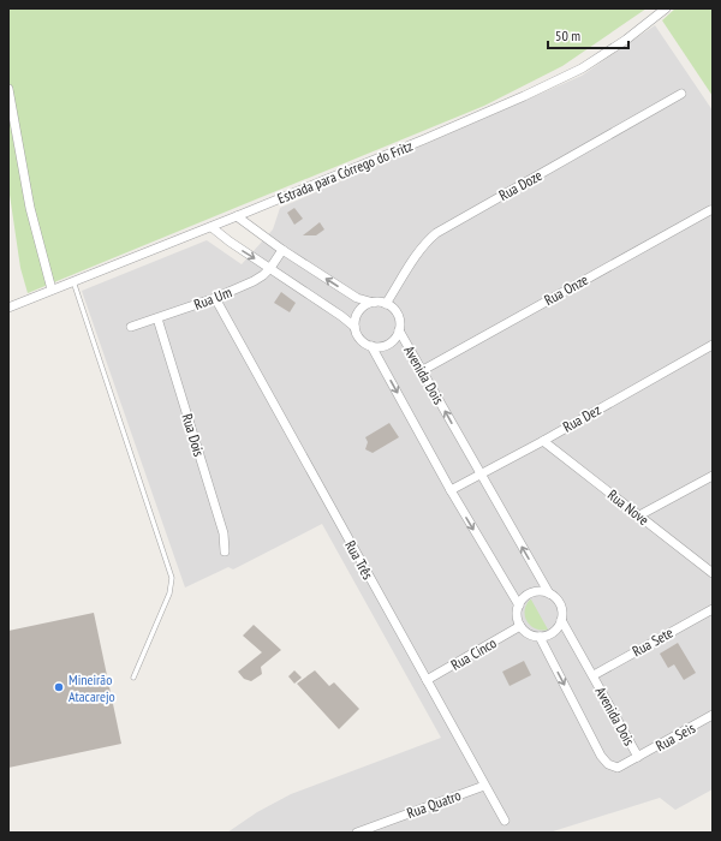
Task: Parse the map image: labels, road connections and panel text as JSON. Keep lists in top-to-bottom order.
{
  "streets": {
    "street": [
      "Estrada para Córrego do Fritz",
      "Rua Doze",
      "Rua Onze",
      "Rua Um",
      "Avenida Dois",
      "Rua Dez",
      "Rua Dois",
      "Rua Nove",
      "Rua Três",
      "Rua Sete",
      "Rua Cinco",
      "Rua Seis",
      "Rua Quatro"
    ]
  },
  "crossings": [
    ["Rua Doze", "Avenida Dois"],
    ["Rua Onze", "Avenida Dois"],
    ["Rua Um", "Rua Dois"],
    ["Rua Um", "Rua Três"],
    ["Avenida Dois", "Rua Dez"],
    ["Avenida Dois", "Rua Sete"],
    ["Avenida Dois", "Rua Cinco"],
    ["Avenida Dois", "Rua Seis"],
    ["Rua Dez", "Rua Nove"],
    ["Rua Três", "Rua Cinco"],
    ["Rua Três", "Rua Quatro"]
  ],
  "places": ["Mineirão Atacarejo"],
  "scale_bar": "50 m"
}
